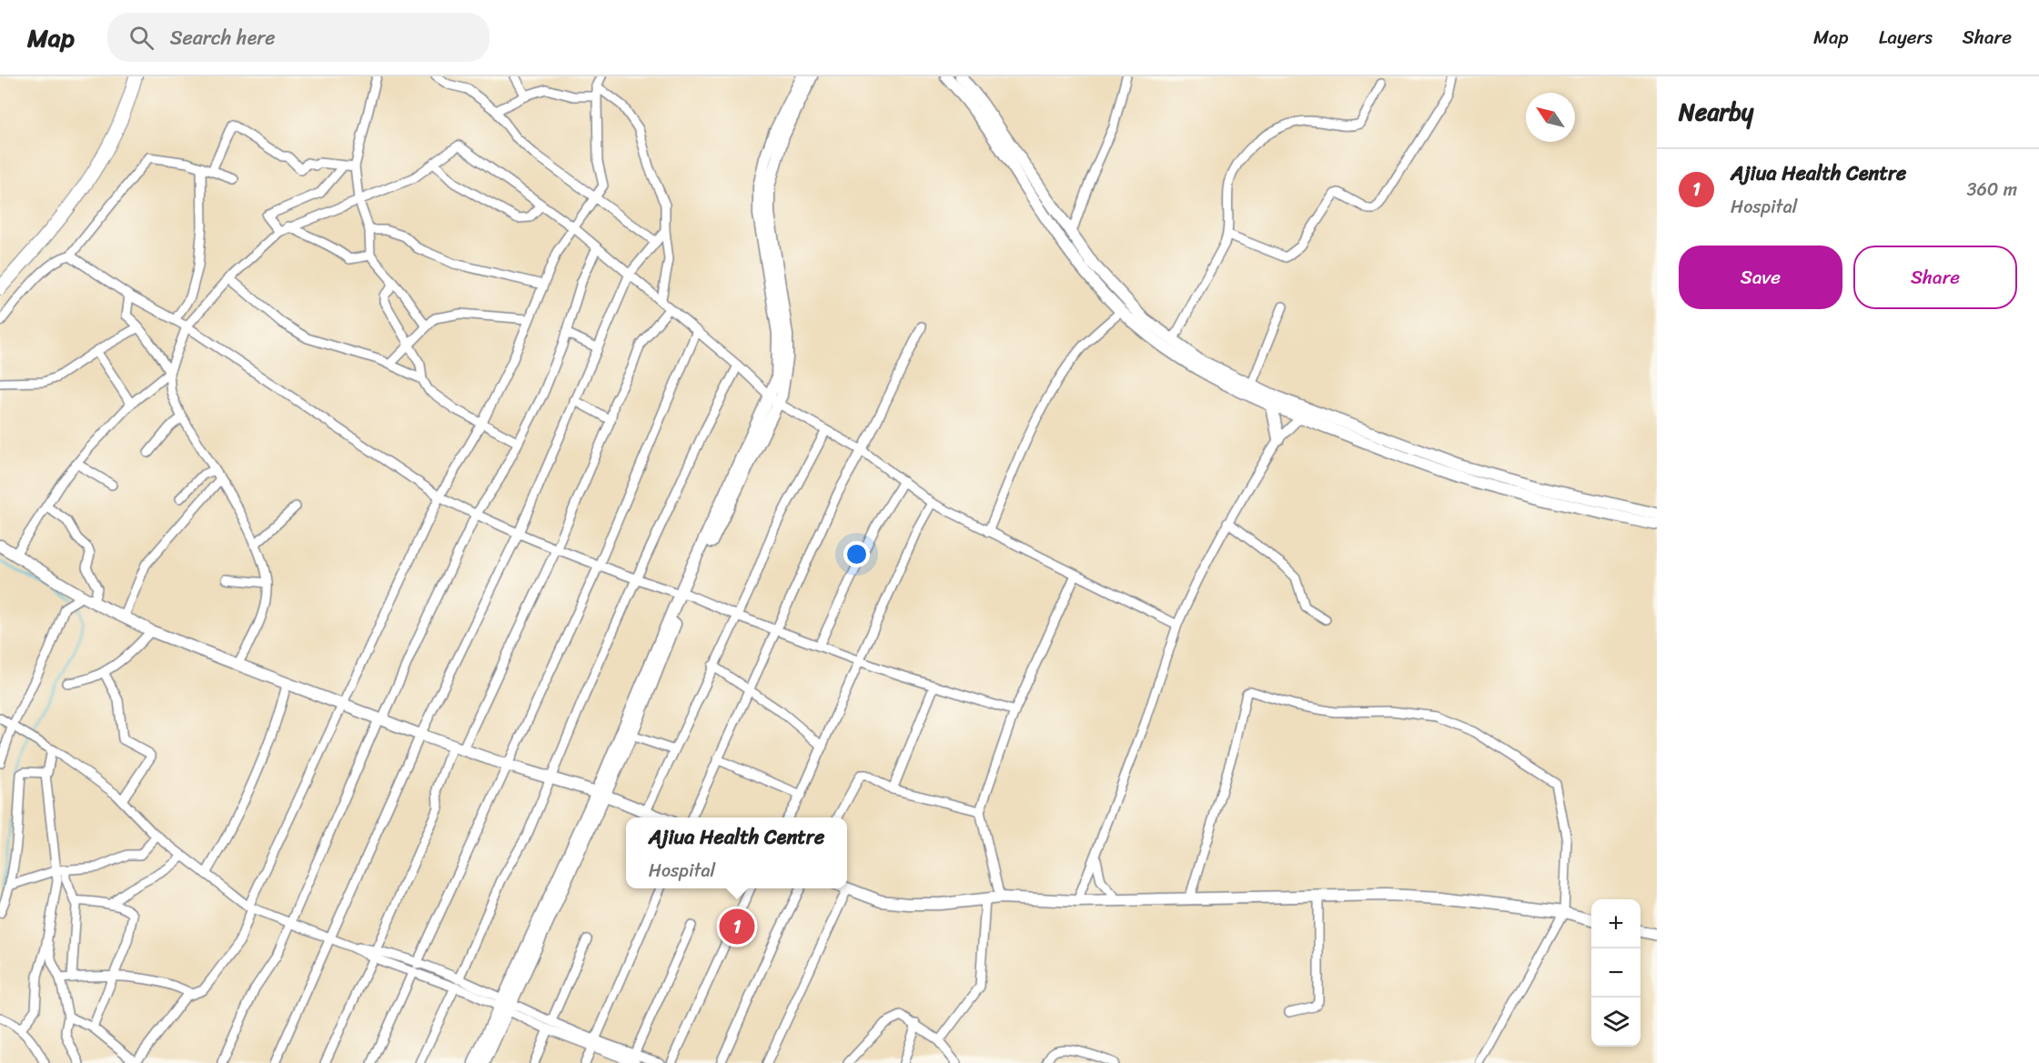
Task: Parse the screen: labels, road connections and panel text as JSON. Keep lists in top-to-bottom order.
{
  "north": "top left",
  "page": {
    "header": "Map",
    "search": "Search here",
    "nav": ["Map", "Layers", "Share"],
    "heading": "Nearby",
    "list": [
      {
        "mark": "1",
        "name": "Ajiua Health Centre",
        "note": "Hospital",
        "value": "360 m"
      }
    ],
    "buttons": ["Save", "Share"],
    "popup": ["Ajiua Health Centre", "Hospital"],
    "map_buttons": ["+", "−"],
    "pins": "1"
  }
}
